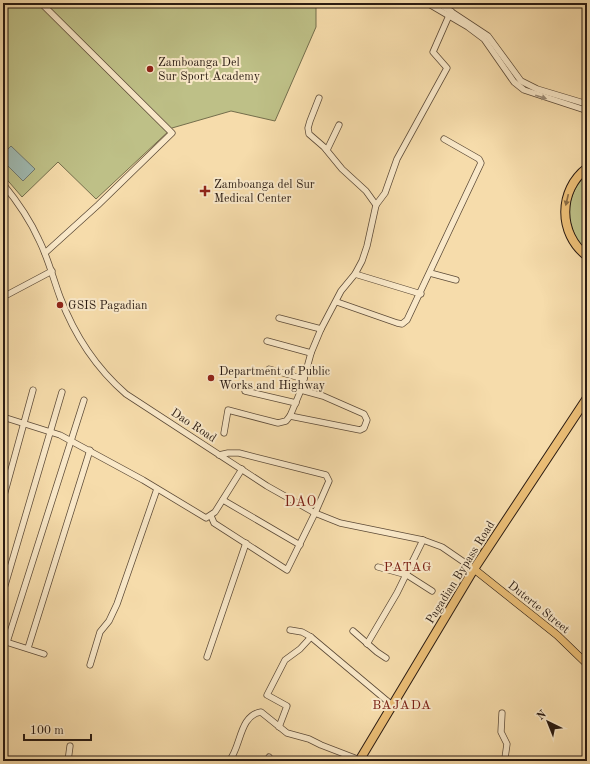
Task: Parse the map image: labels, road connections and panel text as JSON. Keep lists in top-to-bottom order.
{
  "streets": {
    "highway": ["Pagadian Bypass Road"],
    "main road": ["Duterte Street"],
    "street": ["Dao Road"]
  },
  "crossings": [
    ["Dao Road", "Pagadian Bypass Road"],
    ["Dao Road", "Duterte Street"],
    ["Pagadian Bypass Road", "Duterte Street"]
  ],
  "districts": ["DAO", "PATAG", "BAJADA"],
  "places": {
    "other": ["Zamboanga Del Sur Sport Academy", "GSIS Pagadian", "Department of Public Works and Highway"],
    "health": ["Zamboanga del Sur Medical Center"]
  },
  "scale_bar": "100 m",
  "north": "top left"
}
